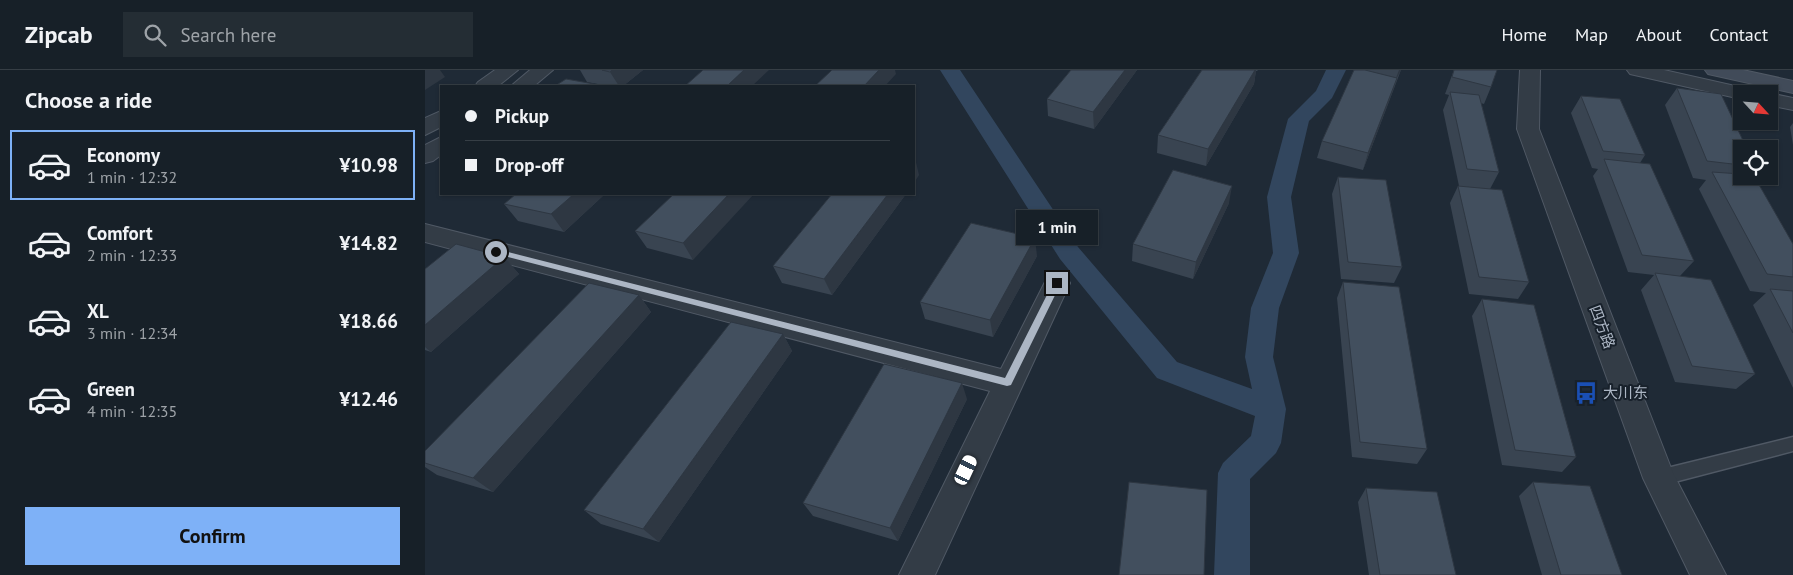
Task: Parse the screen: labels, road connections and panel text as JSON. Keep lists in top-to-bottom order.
{
  "streets": {
    "street": ["四方路"]
  },
  "places": {
    "bus stop": ["大川东"]
  },
  "north": "bottom right",
  "page": {
    "header": "Zipcab",
    "search": "Search here",
    "nav": [
      "Home",
      "Map",
      "About",
      "Contact"
    ],
    "heading": "Choose a ride",
    "banner": ["Pickup", "Drop-off"],
    "list": [
      {
        "name": "Economy",
        "note": "1 min · 12:32",
        "value": "¥10.98"
      },
      {
        "name": "Comfort",
        "note": "2 min · 12:33",
        "value": "¥14.82"
      },
      {
        "name": "XL",
        "note": "3 min · 12:34",
        "value": "¥18.66"
      },
      {
        "name": "Green",
        "note": "4 min · 12:35",
        "value": "¥12.46"
      }
    ],
    "bubble": "1 min",
    "buttons": "Confirm"
  }
}
